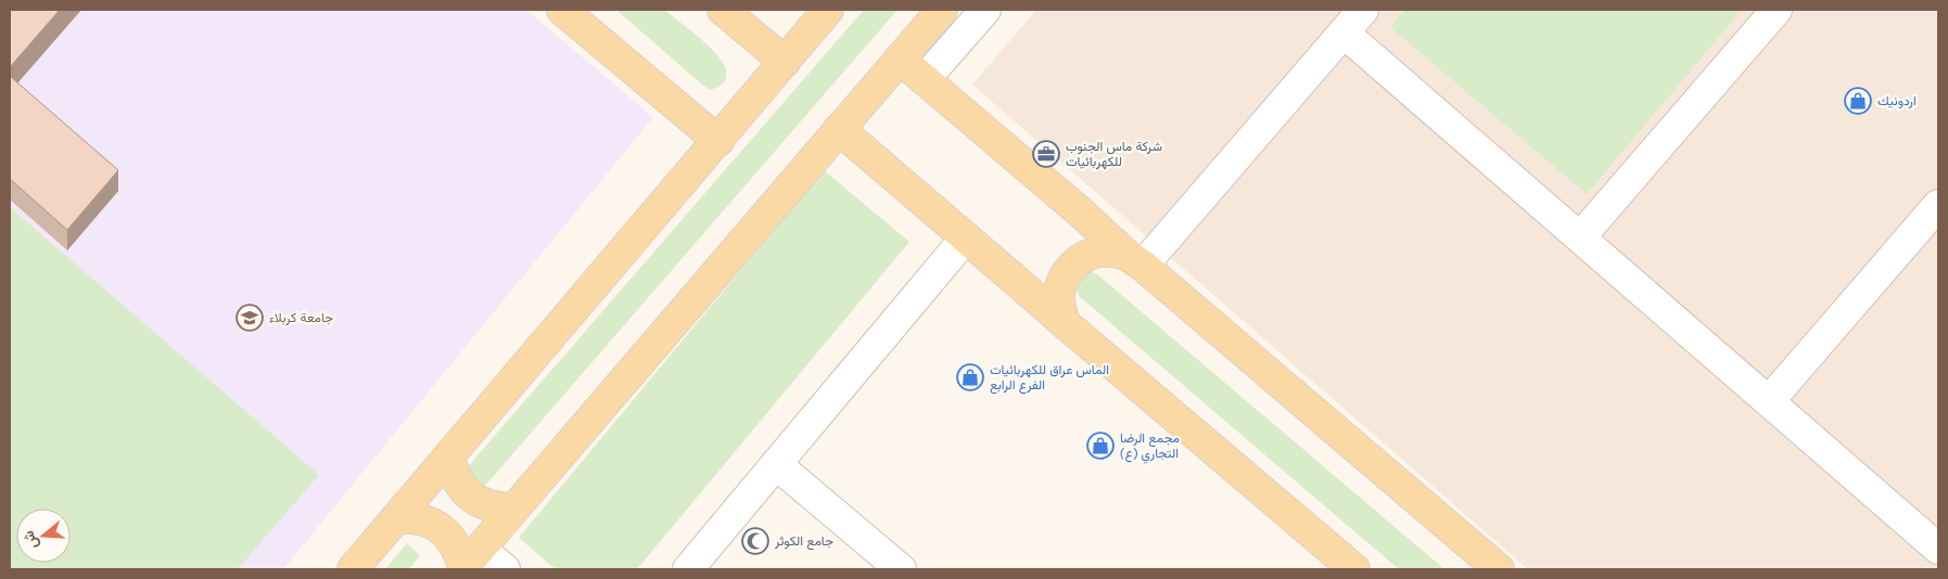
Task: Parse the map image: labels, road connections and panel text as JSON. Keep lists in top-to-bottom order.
{
  "places": {
    "shop": ["اردونيك", "الماس عراق للكهربائيات الفرع الرابع", "مجمع الرضا (ع) التجاري"],
    "office": ["شركة ماس الجنوب للكهربائيات"],
    "school or university": ["جامعة كربلاء"],
    "mosque": ["جامع الكوثر"]
  },
  "north": "left"
}
